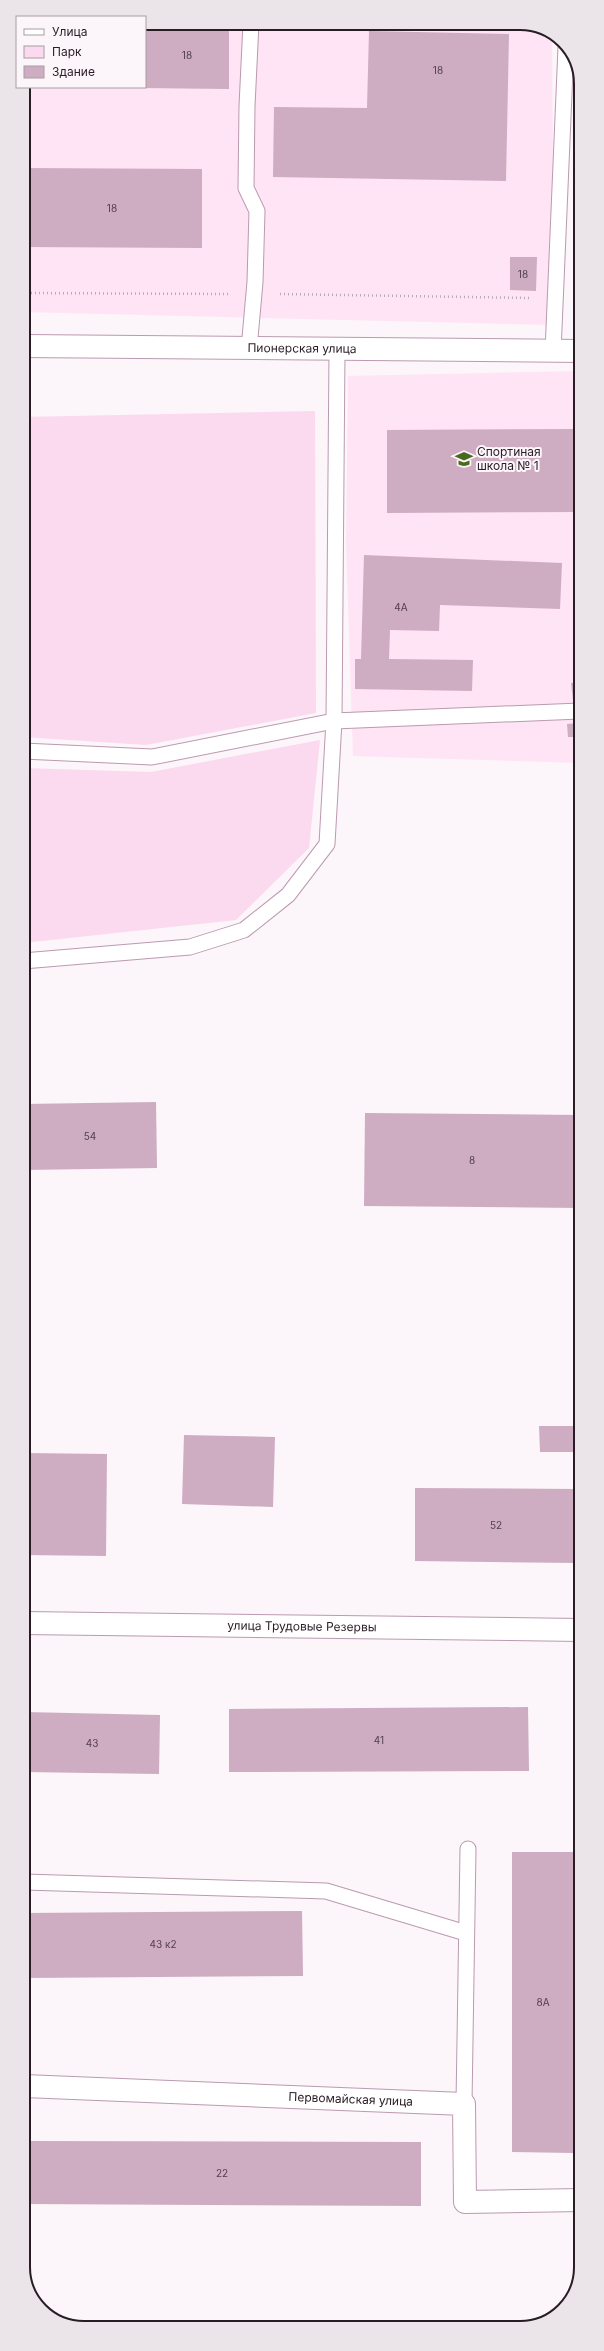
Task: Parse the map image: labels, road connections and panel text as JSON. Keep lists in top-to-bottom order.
{
  "streets": {
    "street": ["Пионерская улица", "улица Трудовые Резервы", "Первомайская улица"]
  },
  "places": {
    "school or university": ["Спортиная школа № 1"]
  },
  "house_numbers": [
    "18",
    "18",
    "18",
    "18",
    "4А",
    "54",
    "8",
    "52",
    "41",
    "43",
    "43 к2",
    "8А",
    "22"
  ],
  "legend": ["Улица", "Парк", "Здание"]
}
